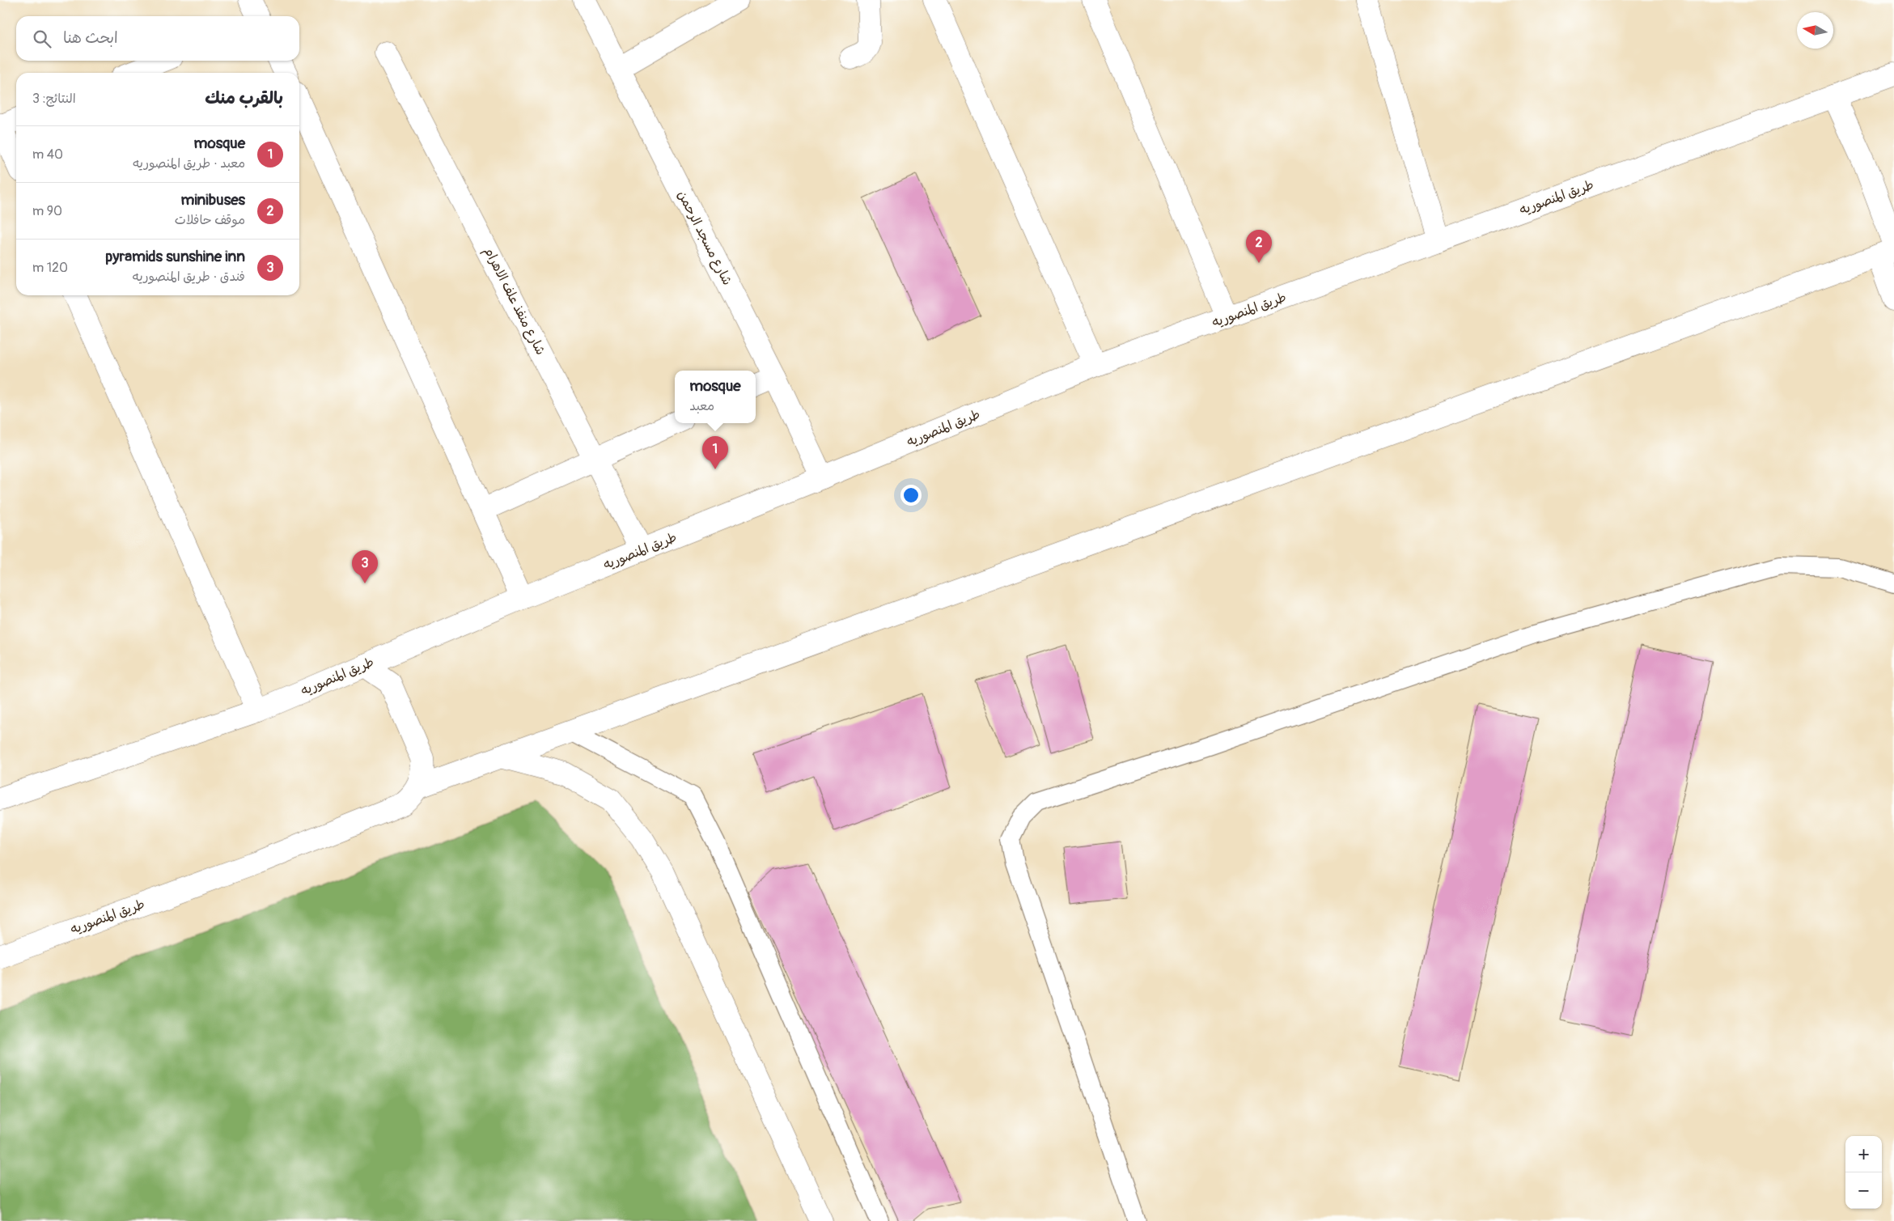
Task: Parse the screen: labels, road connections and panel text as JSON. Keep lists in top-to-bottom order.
{
  "streets": {
    "street": ["طريق المنصوريه", "شارع مسجد الرحمن", "شارع منفذ علف الاهرام"]
  },
  "crossings": [
    ["طريق المنصوريه", "شارع مسجد الرحمن"],
    ["طريق المنصوريه", "شارع منفذ علف الاهرام"]
  ],
  "north": "left",
  "page": {
    "search": "ابحث هنا",
    "heading": ["بالقرب منك", "النتائج: 3"],
    "list": [
      {
        "mark": "1",
        "name": "mosque",
        "note": "معبد · طريق المنصوريه",
        "value": "40 m"
      },
      {
        "mark": "2",
        "name": "minibuses",
        "note": "موقف حافلات",
        "value": "90 m"
      },
      {
        "mark": "3",
        "name": "pyramids sunshine inn",
        "note": "فندق · طريق المنصوريه",
        "value": "120 m"
      }
    ],
    "pins": ["2", "1", "3"],
    "popup": ["mosque", "معبد"],
    "map_buttons": ["+", "−"]
  }
}
